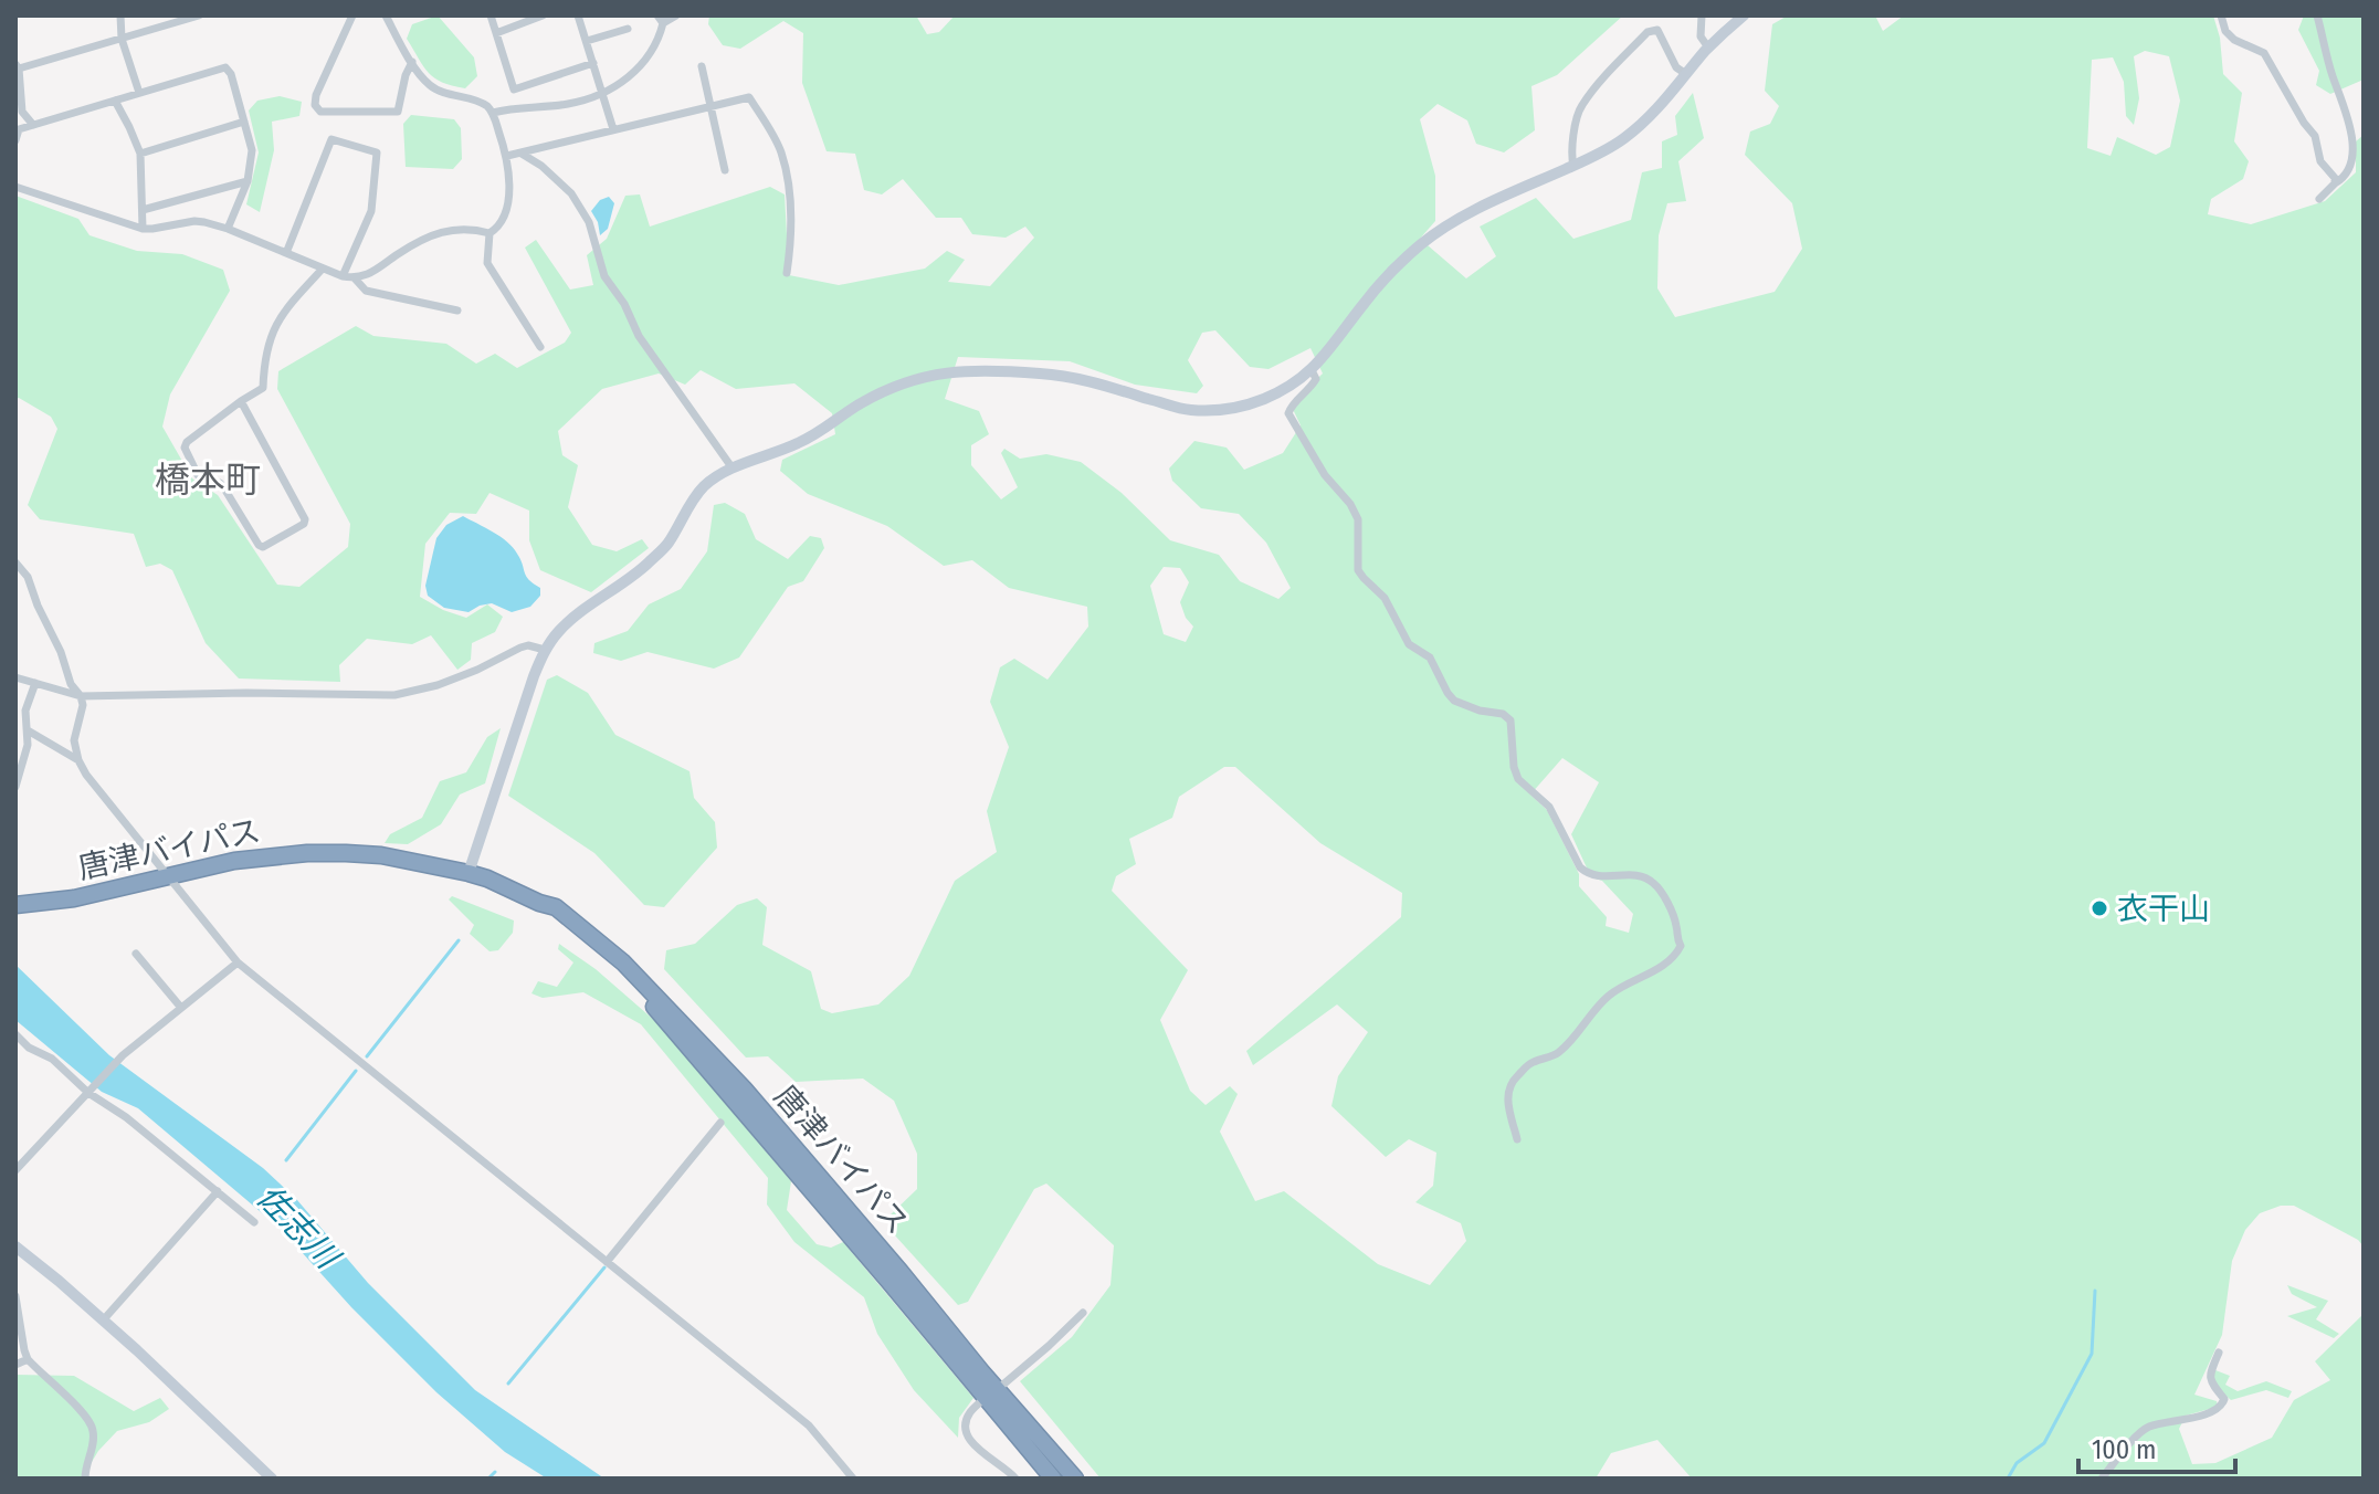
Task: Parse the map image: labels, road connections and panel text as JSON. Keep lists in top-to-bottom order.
{
  "streets": {
    "highway": ["唐津バイパス"]
  },
  "districts": ["橋本町"],
  "water": ["佐志川"],
  "places": ["衣干山"],
  "scale_bar": "100 m"
}
